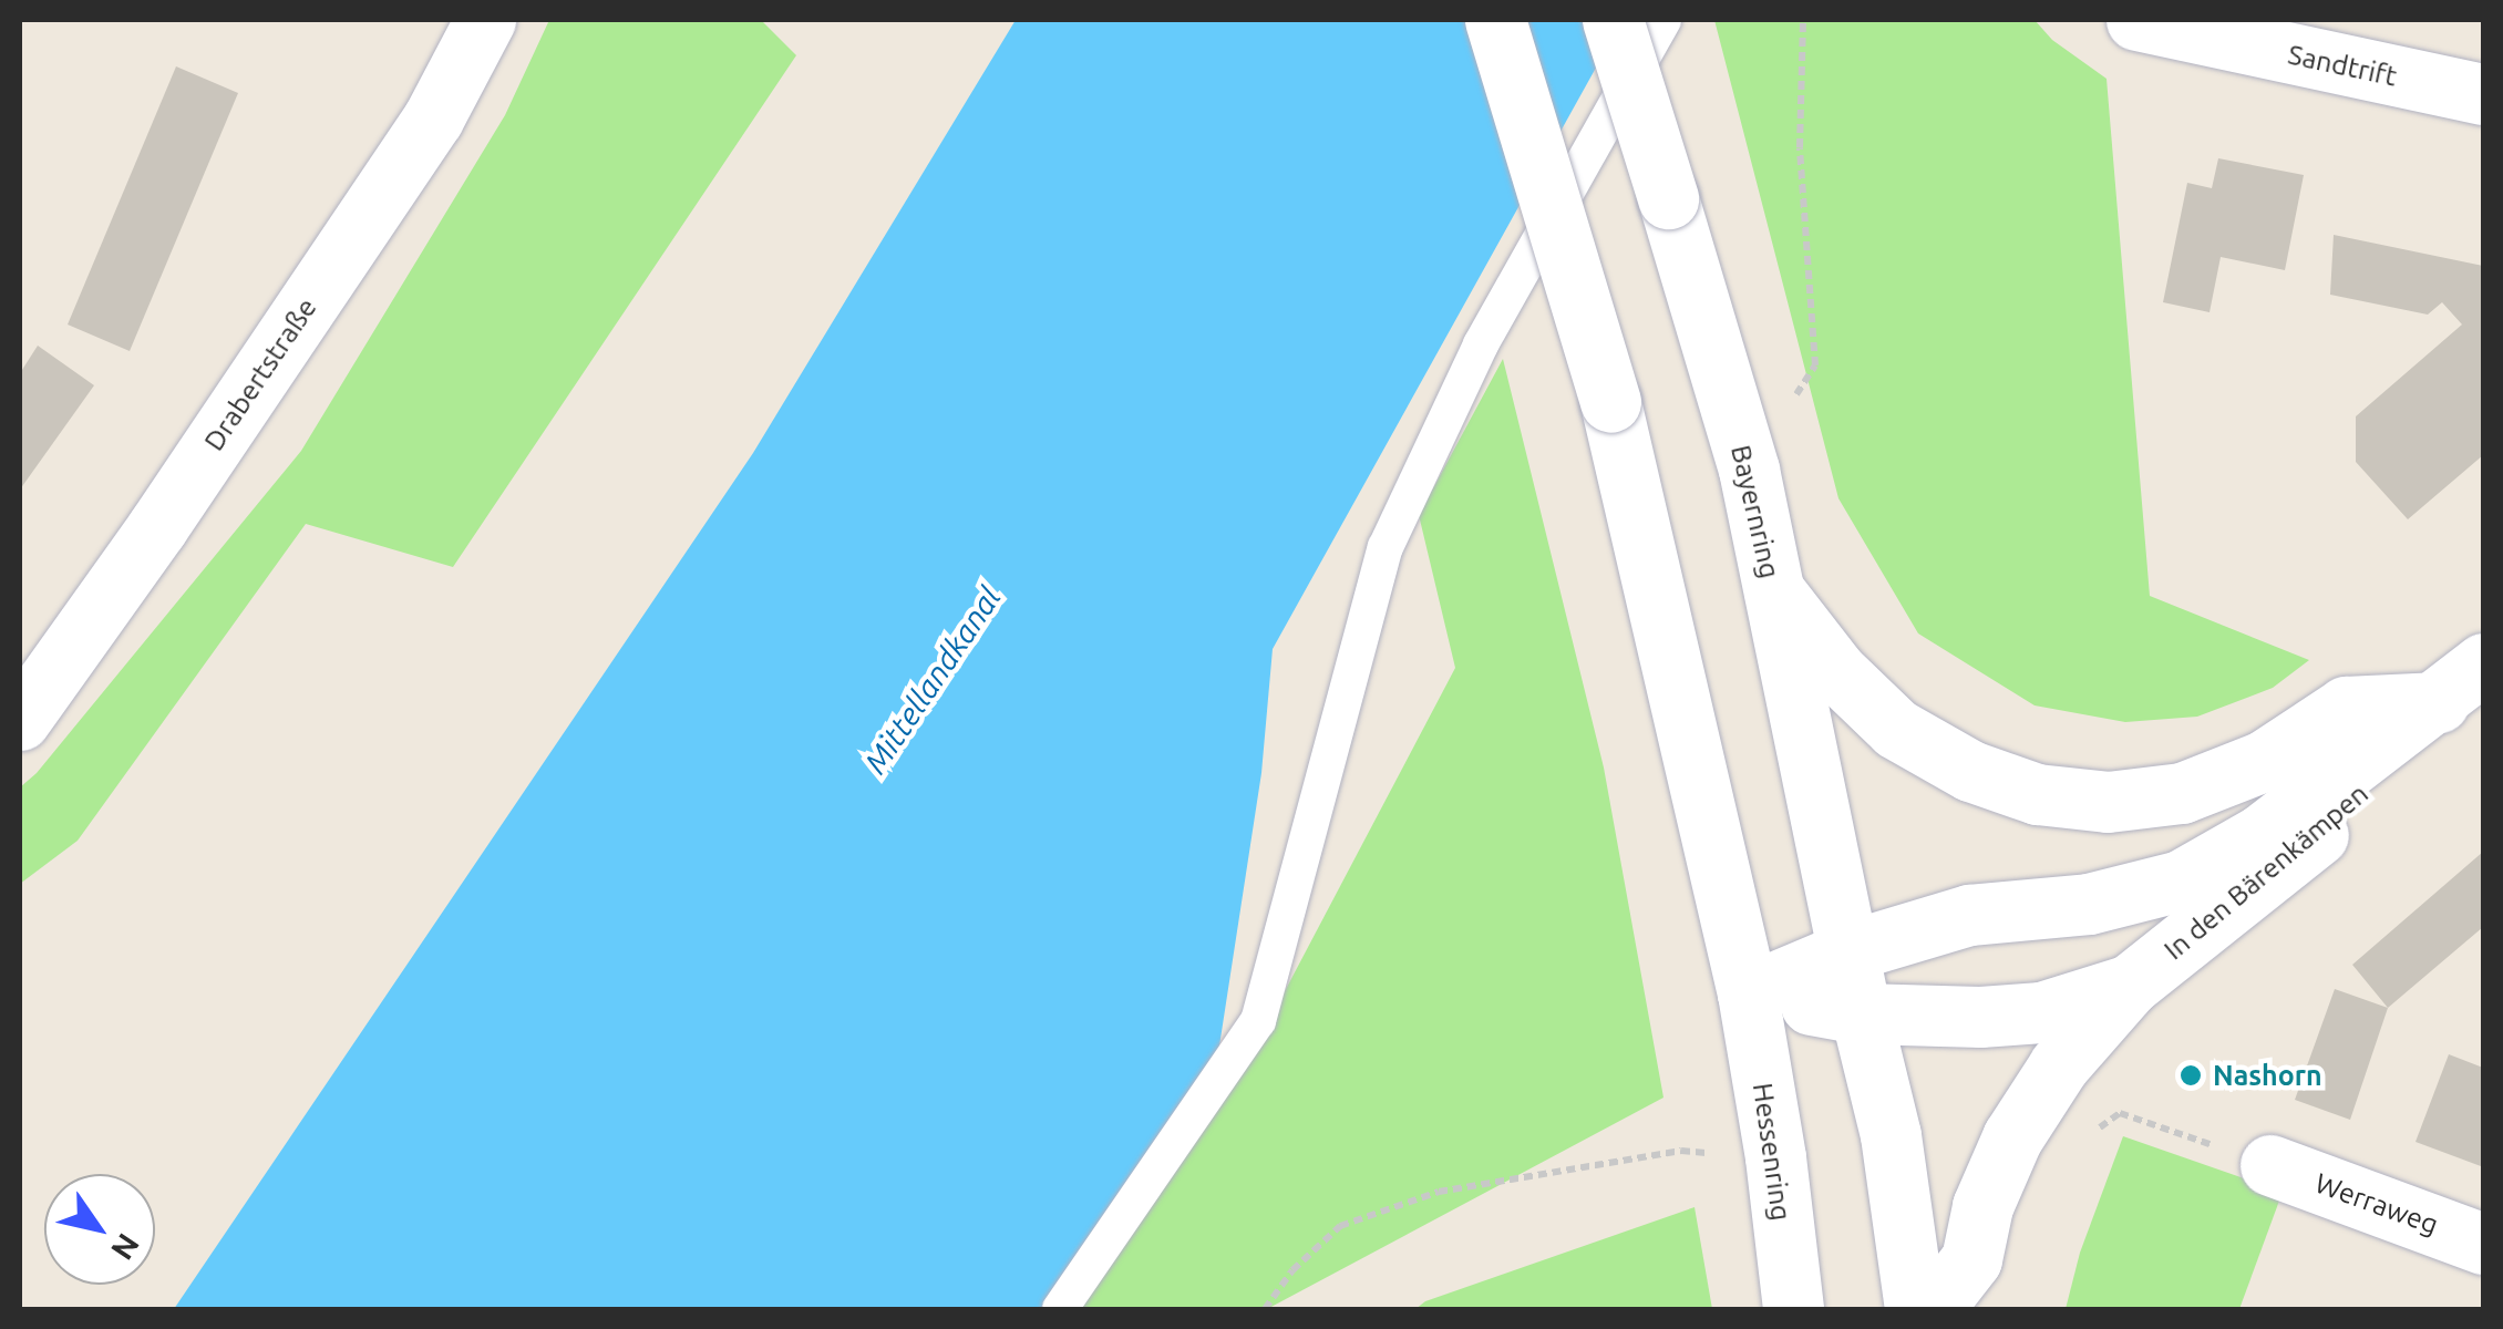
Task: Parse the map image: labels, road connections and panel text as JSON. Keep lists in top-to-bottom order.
{
  "streets": {
    "street": [
      "Sandtrift",
      "Drabertstraße",
      "Bayernring",
      "In den Bärenkämpen",
      "Hessenring",
      "Werraweg"
    ]
  },
  "crossings": [
    ["Bayernring", "In den Bärenkämpen"],
    ["In den Bärenkämpen", "Hessenring"]
  ],
  "water": ["Mittellandkanal"],
  "places": ["Nashorn"],
  "north": "bottom right"
}
